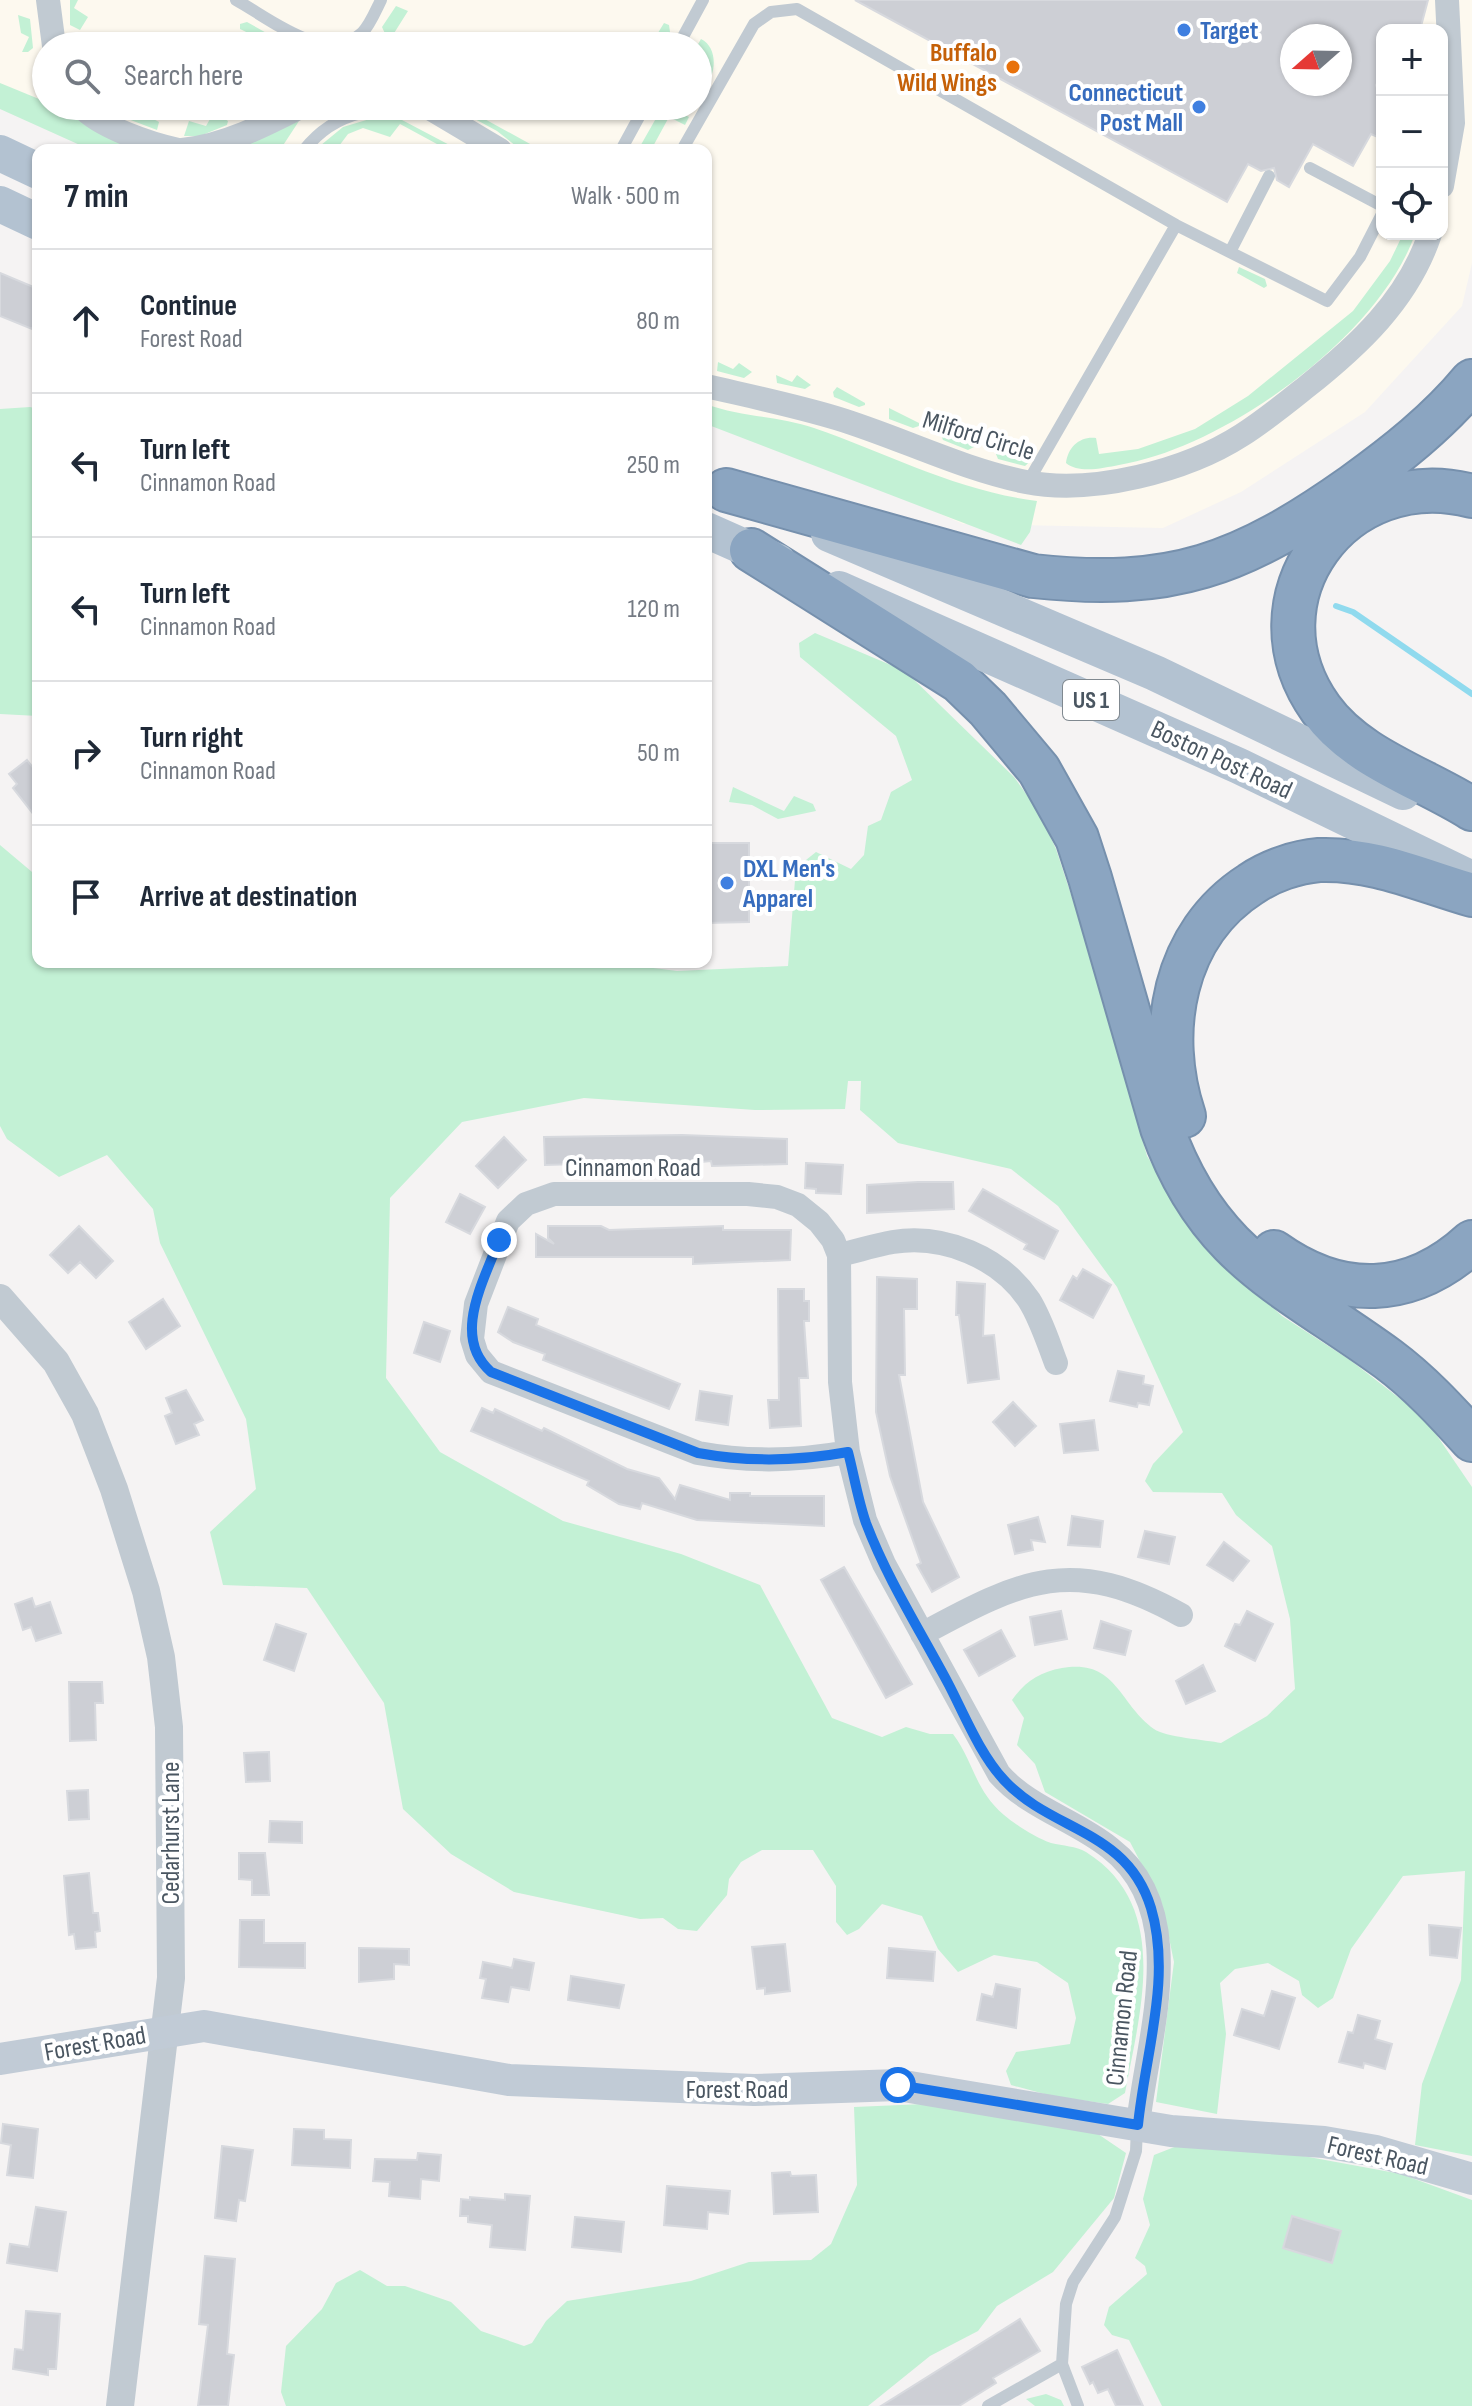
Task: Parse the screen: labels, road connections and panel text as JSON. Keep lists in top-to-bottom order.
{
  "streets": {
    "main road": ["US 1", "Boston Post Road", "Forest Road"],
    "street": ["Milford Circle", "Cinnamon Road", "Cedarhurst Lane"]
  },
  "crossings": [
    ["Cinnamon Road", "Forest Road"],
    ["Cedarhurst Lane", "Forest Road"]
  ],
  "places": [
    "Target",
    "Buffalo Wild Wings",
    "Connecticut Post Mall",
    "DXL Men's Apparel"
  ],
  "north": "left",
  "page": {
    "map_buttons": ["+", "−"],
    "search": "Search here",
    "heading": ["7 min", "Walk · 500 m"],
    "list": [
      ["Continue", "Forest Road", "80 m"],
      ["Turn left", "Cinnamon Road", "250 m"],
      ["Turn left", "Cinnamon Road", "120 m"],
      ["Turn right", "Cinnamon Road", "50 m"],
      "Arrive at destination"
    ]
  }
}
